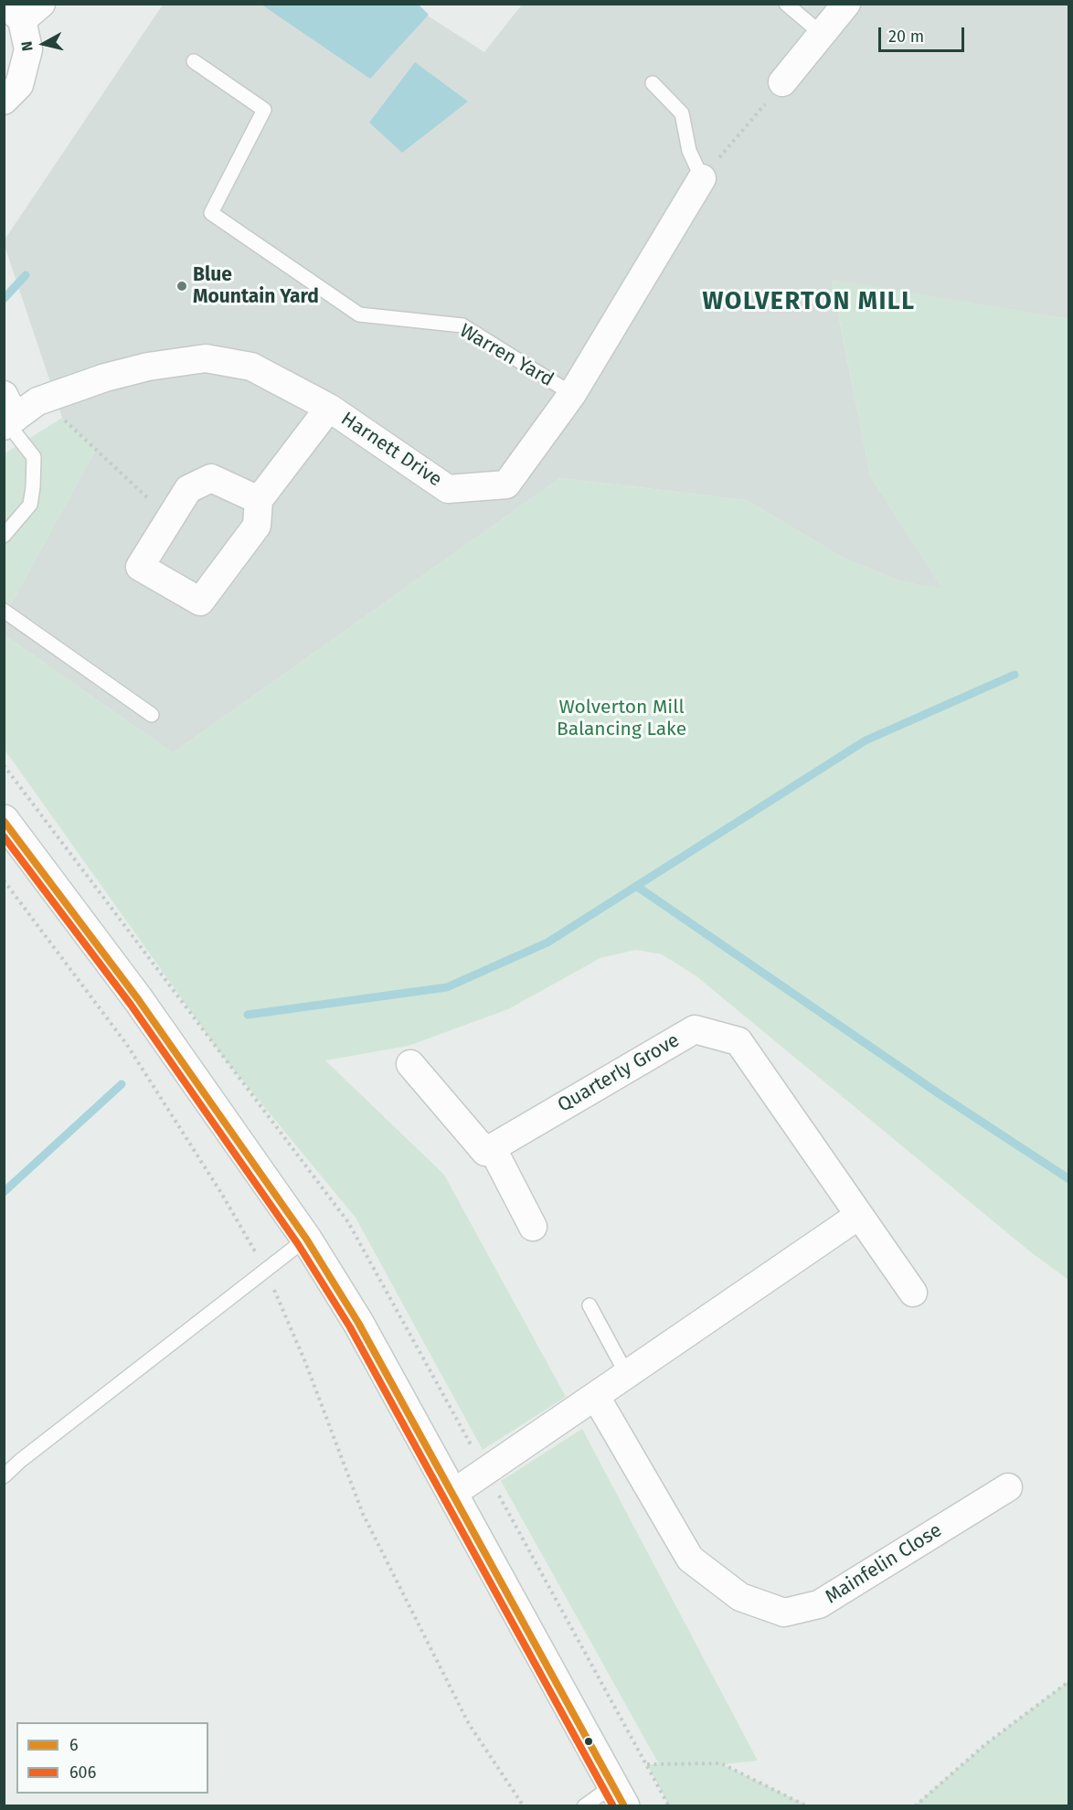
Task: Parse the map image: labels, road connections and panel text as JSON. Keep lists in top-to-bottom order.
{
  "streets": {
    "street": ["Harnett Drive", "Quarterly Grove", "Mainfelin Close"],
    "lane": ["Warren Yard"]
  },
  "crossings": [
    ["Warren Yard", "Harnett Drive"]
  ],
  "districts": ["WOLVERTON MILL"],
  "parks": ["Wolverton Mill Balancing Lake"],
  "places": ["Blue Mountain Yard"],
  "lines": ["transit line 6", "transit line 606"],
  "legend": ["6", "606"],
  "scale_bar": "20 m",
  "north": "left"
}
